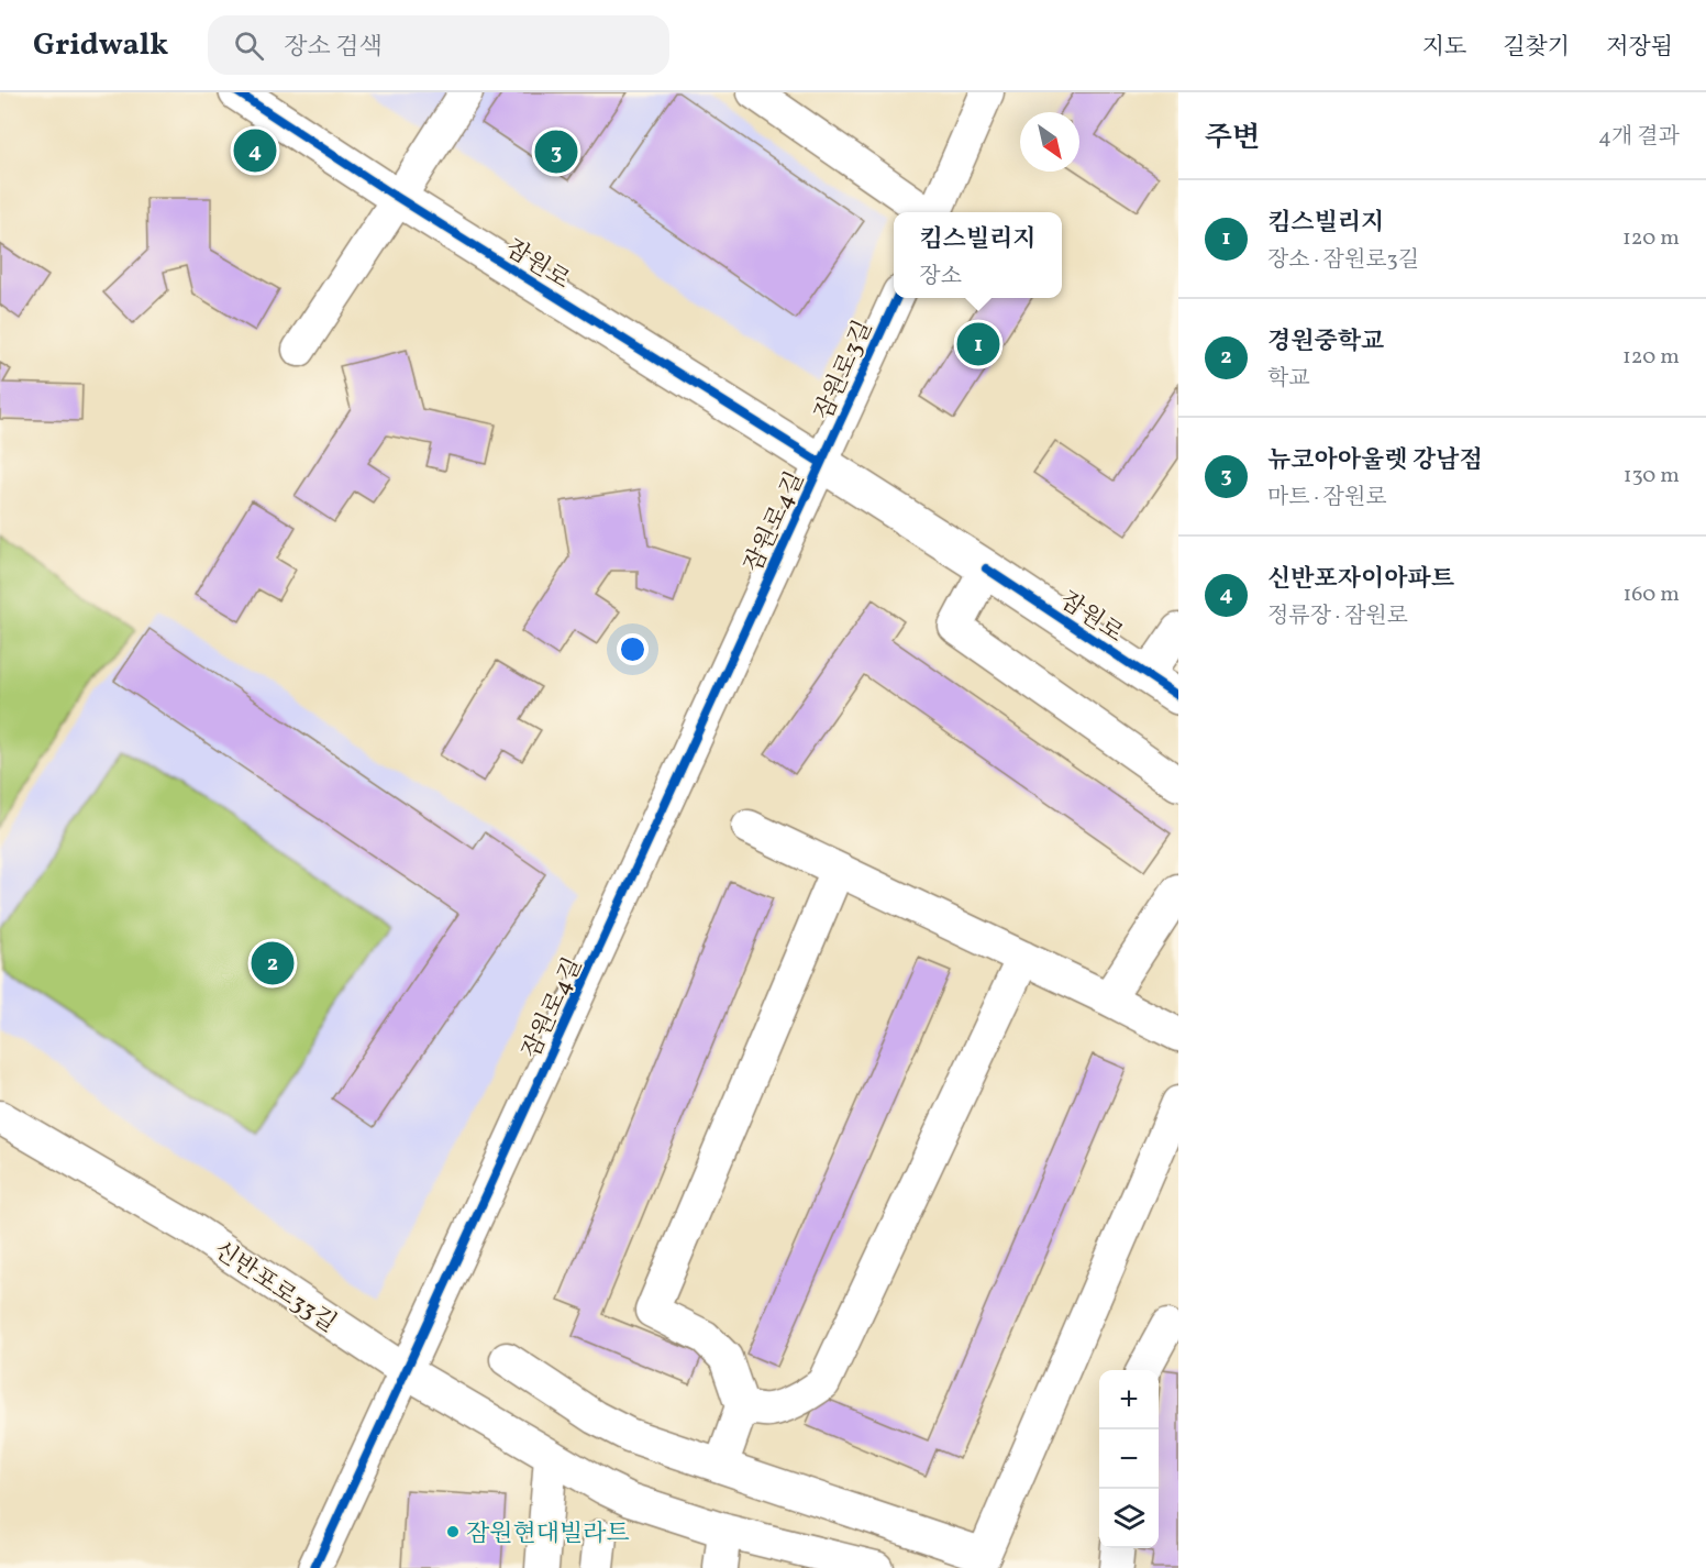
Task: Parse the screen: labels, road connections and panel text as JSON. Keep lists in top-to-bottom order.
{
  "streets": {
    "main road": ["잠원로"],
    "street": ["잠원로3길", "잠원로4길", "신반포로33길"]
  },
  "crossings": [
    ["잠원로", "잠원로3길"],
    ["잠원로", "잠원로4길"],
    ["잠원로3길", "잠원로4길"],
    ["잠원로4길", "신반포로33길"]
  ],
  "places": ["잠원현대빌라트"],
  "north": "bottom right",
  "page": {
    "header": "Gridwalk",
    "search": "장소 검색",
    "nav": ["지도", "길찾기", "저장됨"],
    "heading": ["주변", "4개 결과"],
    "pins": [
      "4",
      "3",
      "1",
      "2"
    ],
    "list": [
      {
        "mark": "1",
        "name": "킴스빌리지",
        "note": "장소 · 잠원로3길",
        "value": "120 m"
      },
      {
        "mark": "2",
        "name": "경원중학교",
        "note": "학교",
        "value": "120 m"
      },
      {
        "mark": "3",
        "name": "뉴코아아울렛 강남점",
        "note": "마트 · 잠원로",
        "value": "130 m"
      },
      {
        "mark": "4",
        "name": "신반포자이아파트",
        "note": "정류장 · 잠원로",
        "value": "160 m"
      }
    ],
    "popup": ["킴스빌리지", "장소"],
    "map_buttons": ["+", "−"]
  }
}
